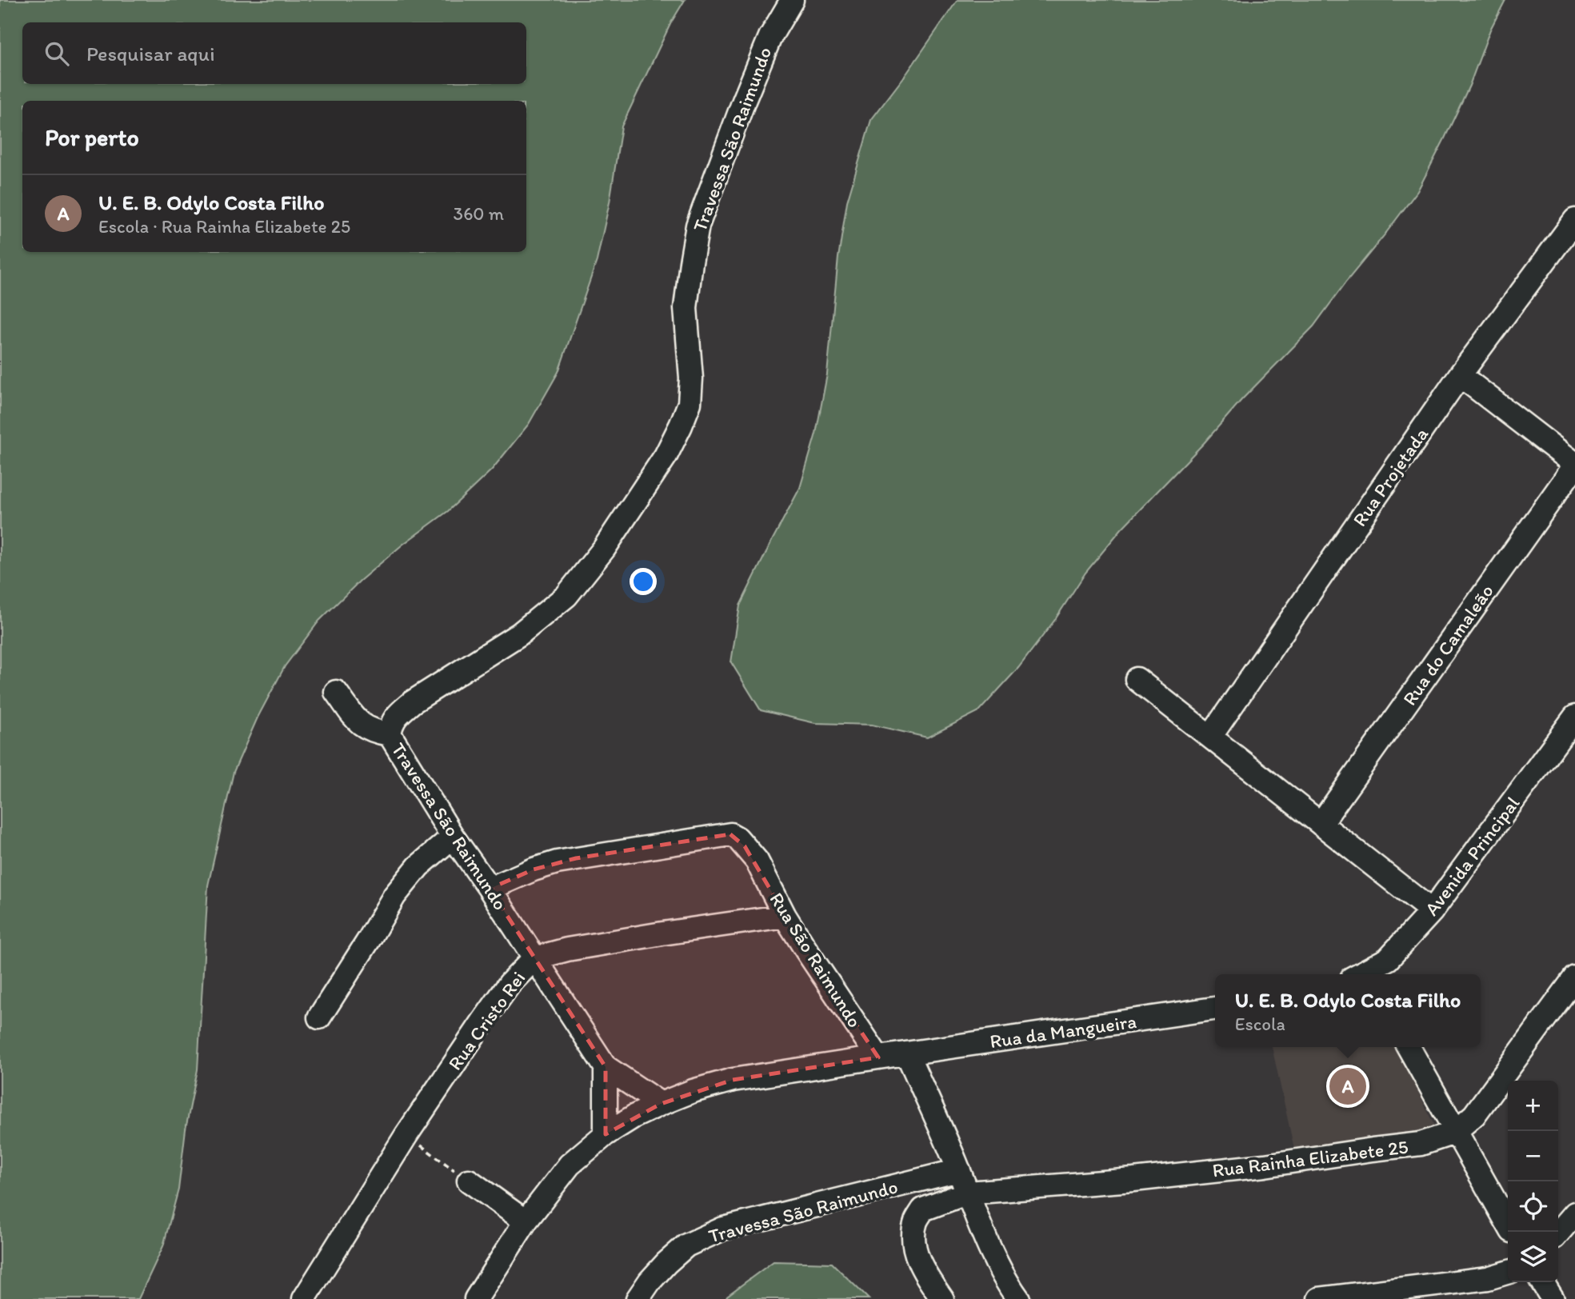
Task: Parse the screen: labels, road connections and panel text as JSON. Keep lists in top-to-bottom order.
{
  "streets": {
    "street": [
      "Travessa São Raimundo",
      "Rua Projetada",
      "Rua do Camaleão",
      "Avenida Principal",
      "Rua São Raimundo",
      "Rua Cristo Rei",
      "Rua da Mangueira",
      "Rua Rainha Elizabete 25"
    ]
  },
  "crossings": [
    ["Travessa São Raimundo", "Rua São Raimundo"],
    ["Travessa São Raimundo", "Rua Cristo Rei"],
    ["Travessa São Raimundo", "Rua da Mangueira"],
    ["Travessa São Raimundo", "Rua Rainha Elizabete 25"],
    ["Rua São Raimundo", "Rua Cristo Rei"],
    ["Rua São Raimundo", "Rua da Mangueira"]
  ],
  "page": {
    "search": "Pesquisar aqui",
    "heading": "Por perto",
    "list": [
      {
        "mark": "A",
        "name": "U. E. B. Odylo Costa Filho",
        "note": "Escola · Rua Rainha Elizabete 25",
        "value": "360 m"
      }
    ],
    "popup": ["U. E. B. Odylo Costa Filho", "Escola"],
    "pins": "A",
    "map_buttons": ["+", "−"]
  }
}
